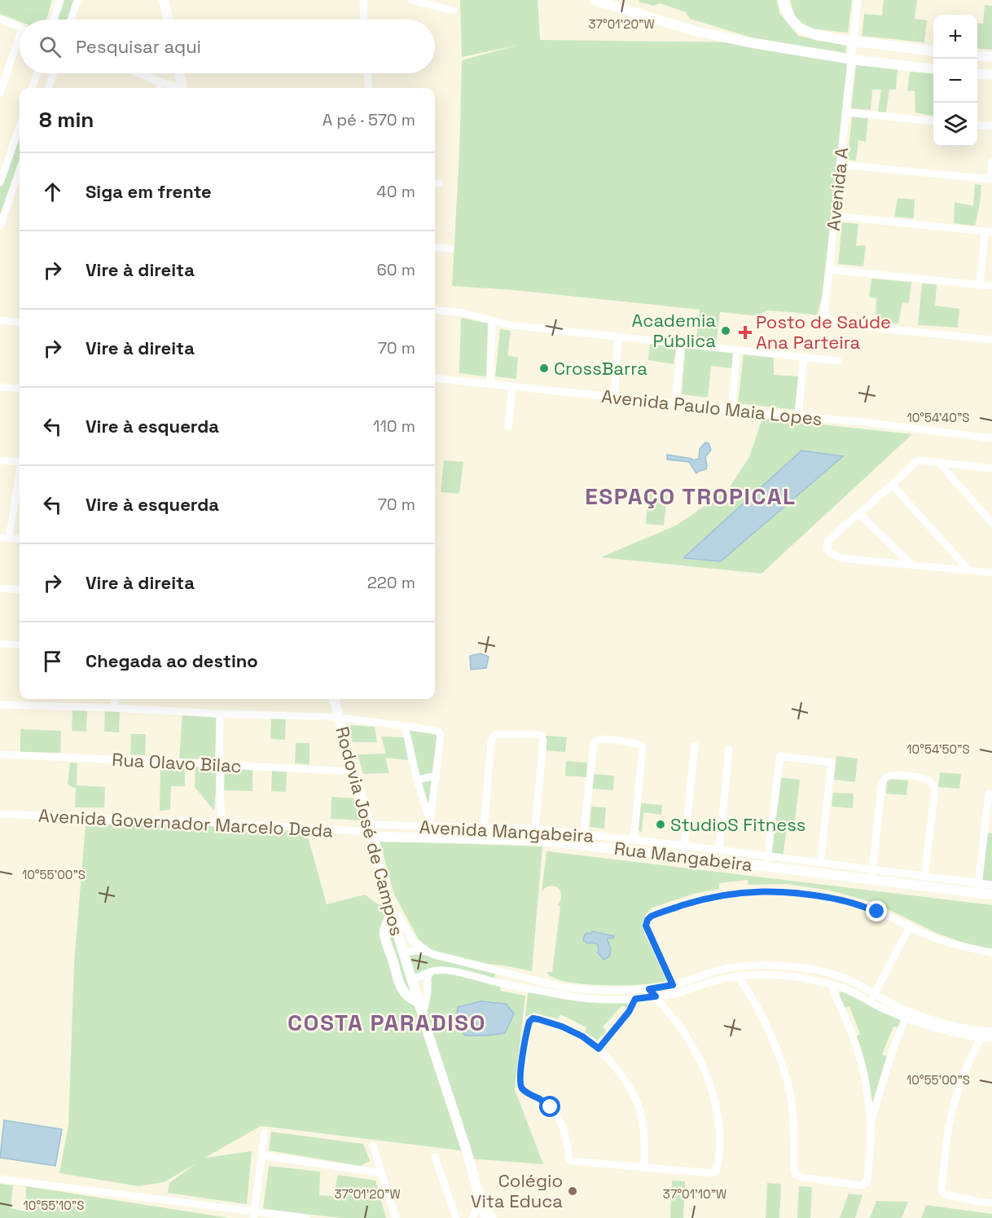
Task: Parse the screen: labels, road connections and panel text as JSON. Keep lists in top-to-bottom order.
{
  "streets": {
    "street": [
      "Avenida A",
      "Avenida Paulo Maia Lopes",
      "Rua Olavo Bilac",
      "Avenida Governador Marcelo Deda",
      "Rodovia José de Campos",
      "Avenida Mangabeira",
      "Rua Mangabeira"
    ]
  },
  "crossings": [
    ["Rua Olavo Bilac", "Rodovia José de Campos"],
    ["Avenida Governador Marcelo Deda", "Rodovia José de Campos"],
    ["Avenida Governador Marcelo Deda", "Avenida Mangabeira"],
    ["Avenida Governador Marcelo Deda", "Rua Mangabeira"],
    ["Rodovia José de Campos", "Avenida Mangabeira"],
    ["Rodovia José de Campos", "Rua Mangabeira"],
    ["Avenida Mangabeira", "Rua Mangabeira"]
  ],
  "districts": ["ESPAÇO TROPICAL", "COSTA PARADISO"],
  "places": {
    "other": [
      "Academia Pública",
      "CrossBarra",
      "StudioS Fitness",
      "Colégio Vita Educa"
    ],
    "health": ["Posto de Saúde Ana Parteira"]
  },
  "page": {
    "map_buttons": ["+", "−"],
    "search": "Pesquisar aqui",
    "heading": ["8 min", "A pé · 570 m"],
    "list": [
      ["Siga em frente", "40 m"],
      ["Vire à direita", "60 m"],
      ["Vire à direita", "70 m"],
      ["Vire à esquerda", "110 m"],
      ["Vire à esquerda", "70 m"],
      ["Vire à direita", "220 m"],
      "Chegada ao destino"
    ]
  },
  "coordinates": [
    "37°01'20\"W",
    "10°54'40\"S",
    "10°54'50\"S",
    "10°55'00\"S",
    "37°01'10\"W",
    "10°55'10\"S"
  ]
}
